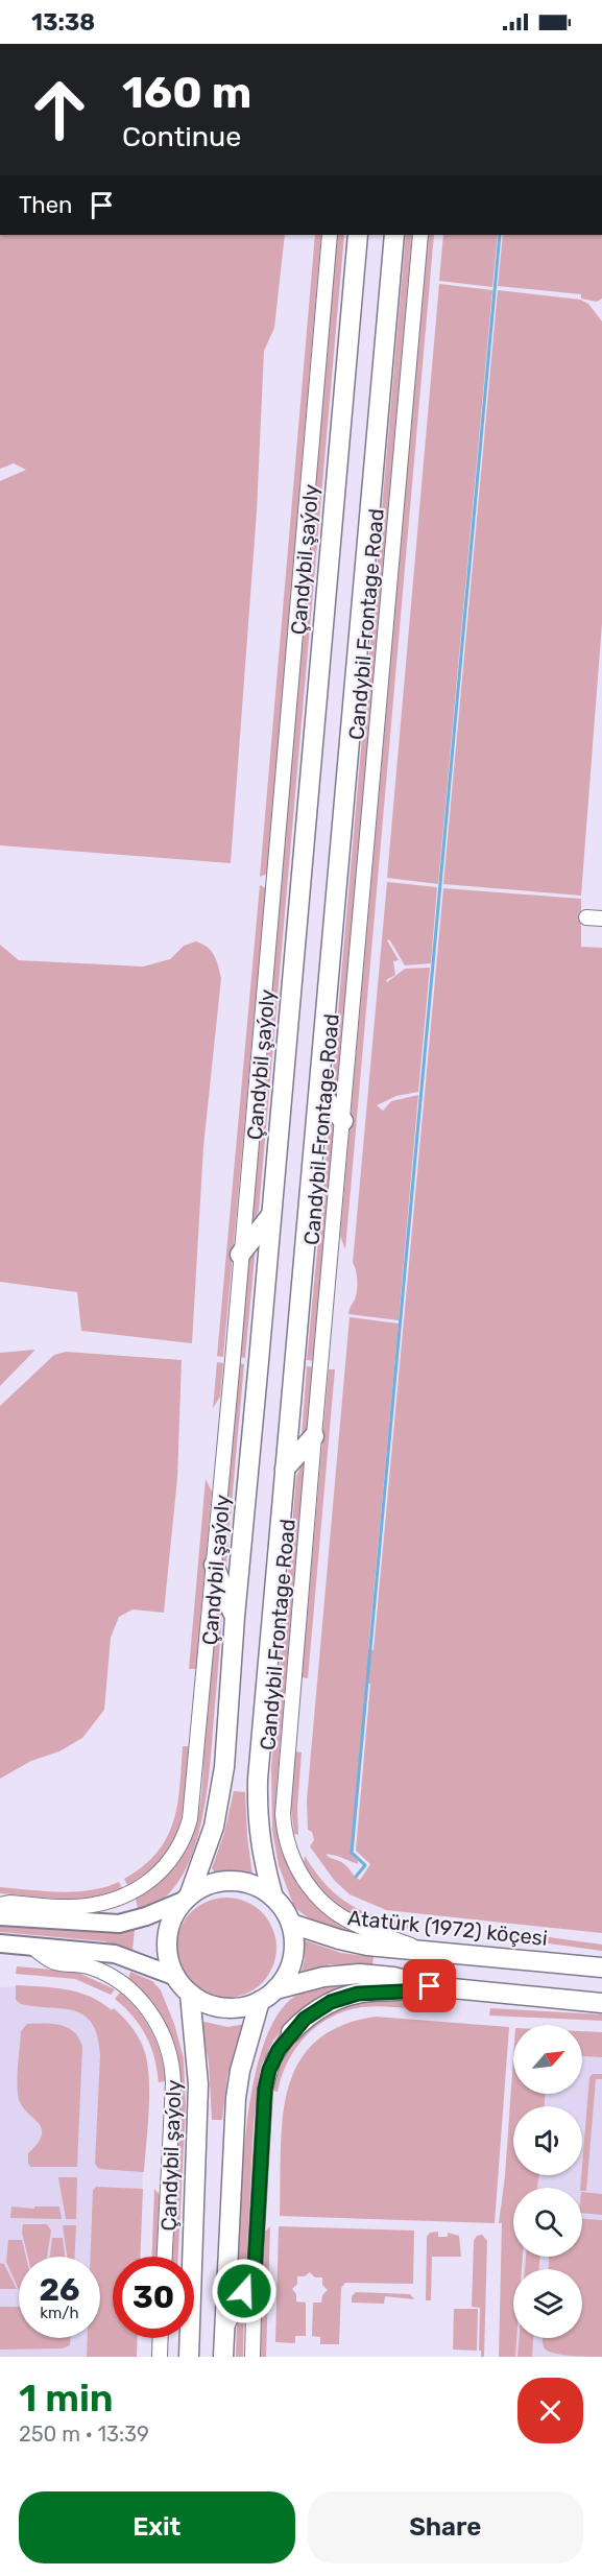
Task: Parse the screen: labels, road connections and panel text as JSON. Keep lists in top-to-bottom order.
{
  "streets": {
    "main road": ["Çandybil şaýoly", "Atatürk (1972) köçesi"],
    "street": ["Candybil Frontage Road"]
  },
  "crossings": [
    ["Çandybil şaýoly", "Atatürk (1972) köçesi"],
    ["Candybil Frontage Road", "Atatürk (1972) köçesi"]
  ],
  "north": "top right",
  "page": {
    "status": "13:38",
    "turn": ["160 m", "Continue"],
    "then": "Then",
    "speed": "26 km/h",
    "limit": "30",
    "heading": ["1 min", "250 m · 13:39"],
    "buttons": ["Exit", "Share"]
  }
}
